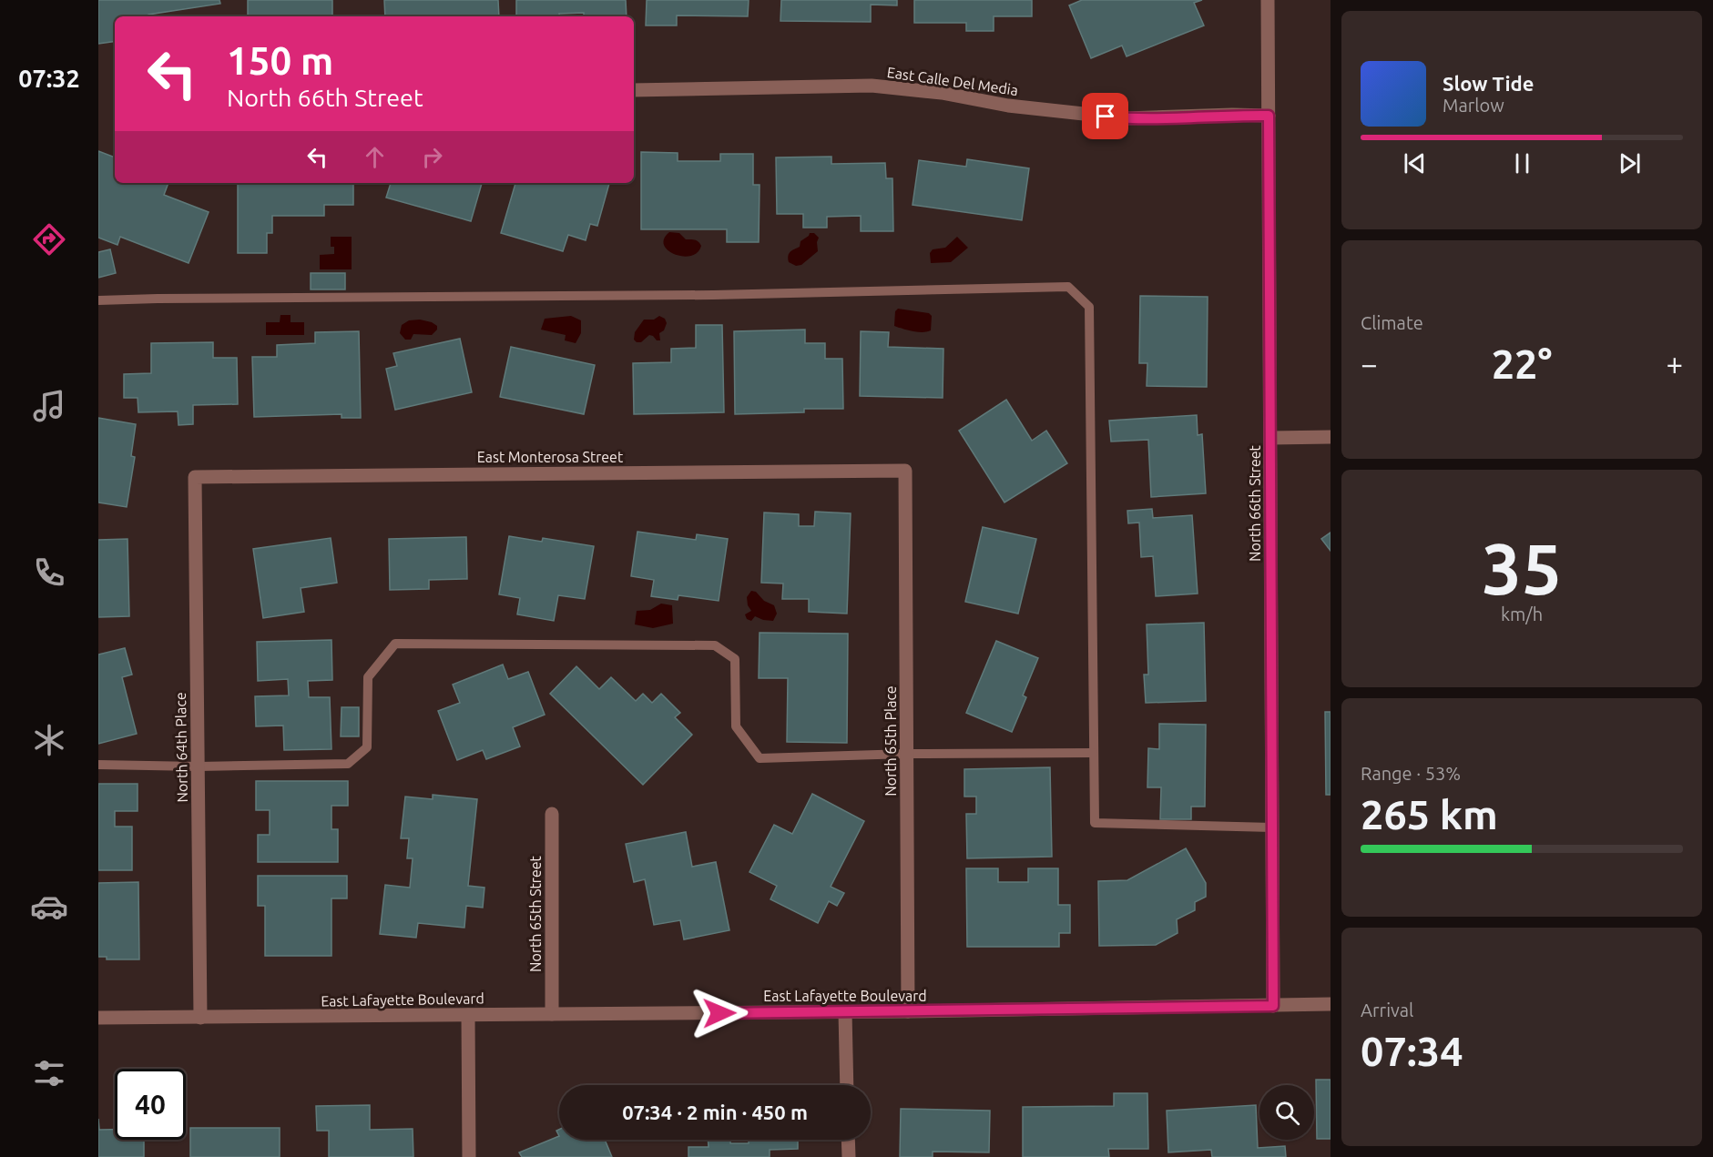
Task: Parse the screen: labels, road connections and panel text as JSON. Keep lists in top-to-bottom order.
{
  "streets": {
    "street": [
      "East Calle Del Media",
      "East Monterosa Street",
      "North 66th Street",
      "North 65th Place",
      "North 64th Place",
      "North 65th Street",
      "East Lafayette Boulevard"
    ]
  },
  "crossings": [
    ["East Calle Del Media", "North 66th Street"],
    ["East Monterosa Street", "North 65th Place"],
    ["East Monterosa Street", "North 64th Place"],
    ["North 66th Street", "East Lafayette Boulevard"],
    ["North 65th Place", "East Lafayette Boulevard"],
    ["North 64th Place", "East Lafayette Boulevard"],
    ["North 65th Street", "East Lafayette Boulevard"]
  ],
  "page": {
    "tabs": "07:32",
    "turn": ["150 m", "North 66th Street"],
    "song": ["Slow Tide", "Marlow"],
    "tile": [
      "Climate",
      ["35", "km/h"],
      ["Range · 53%", "265 km"],
      ["Arrival", "07:34"]
    ],
    "heat": ["−", "22°", "+"],
    "limit": "40",
    "trip": "07:34 · 2 min · 450 m"
  }
}
